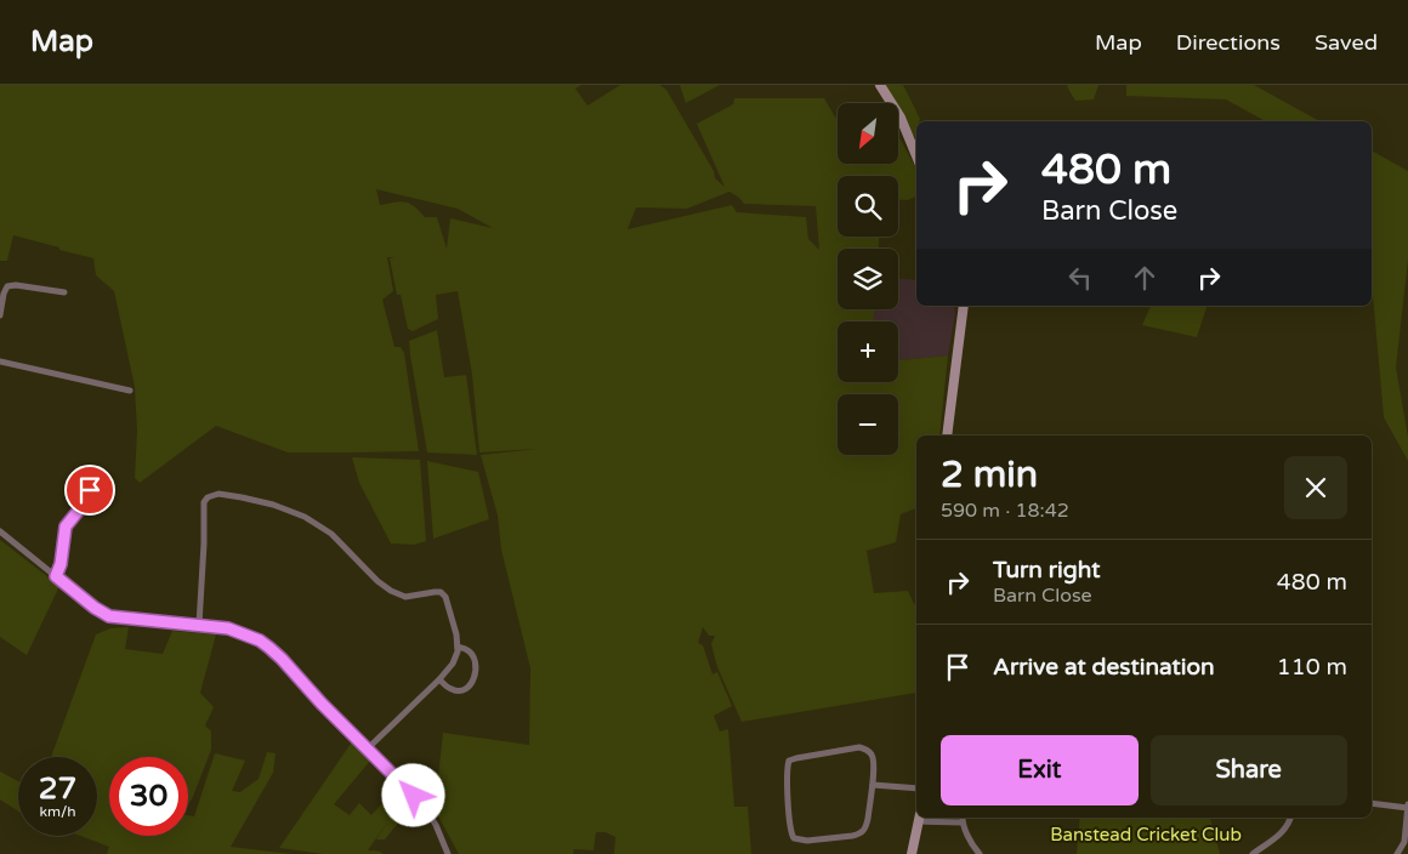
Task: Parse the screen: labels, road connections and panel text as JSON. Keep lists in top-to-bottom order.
{
  "parks": ["Banstead Cricket Club"],
  "north": "bottom left",
  "page": {
    "header": "Map",
    "nav": ["Map", "Directions", "Saved"],
    "map_buttons": ["+", "−"],
    "turn": ["480 m", "Barn Close"],
    "heading": ["2 min", "590 m · 18:42"],
    "list": [
      {
        "name": "Turn right",
        "note": "Barn Close",
        "value": "480 m"
      },
      {
        "name": "Arrive at destination",
        "value": "110 m"
      }
    ],
    "buttons": ["Exit", "Share"],
    "speed": "27 km/h",
    "limit": "30"
  }
}
